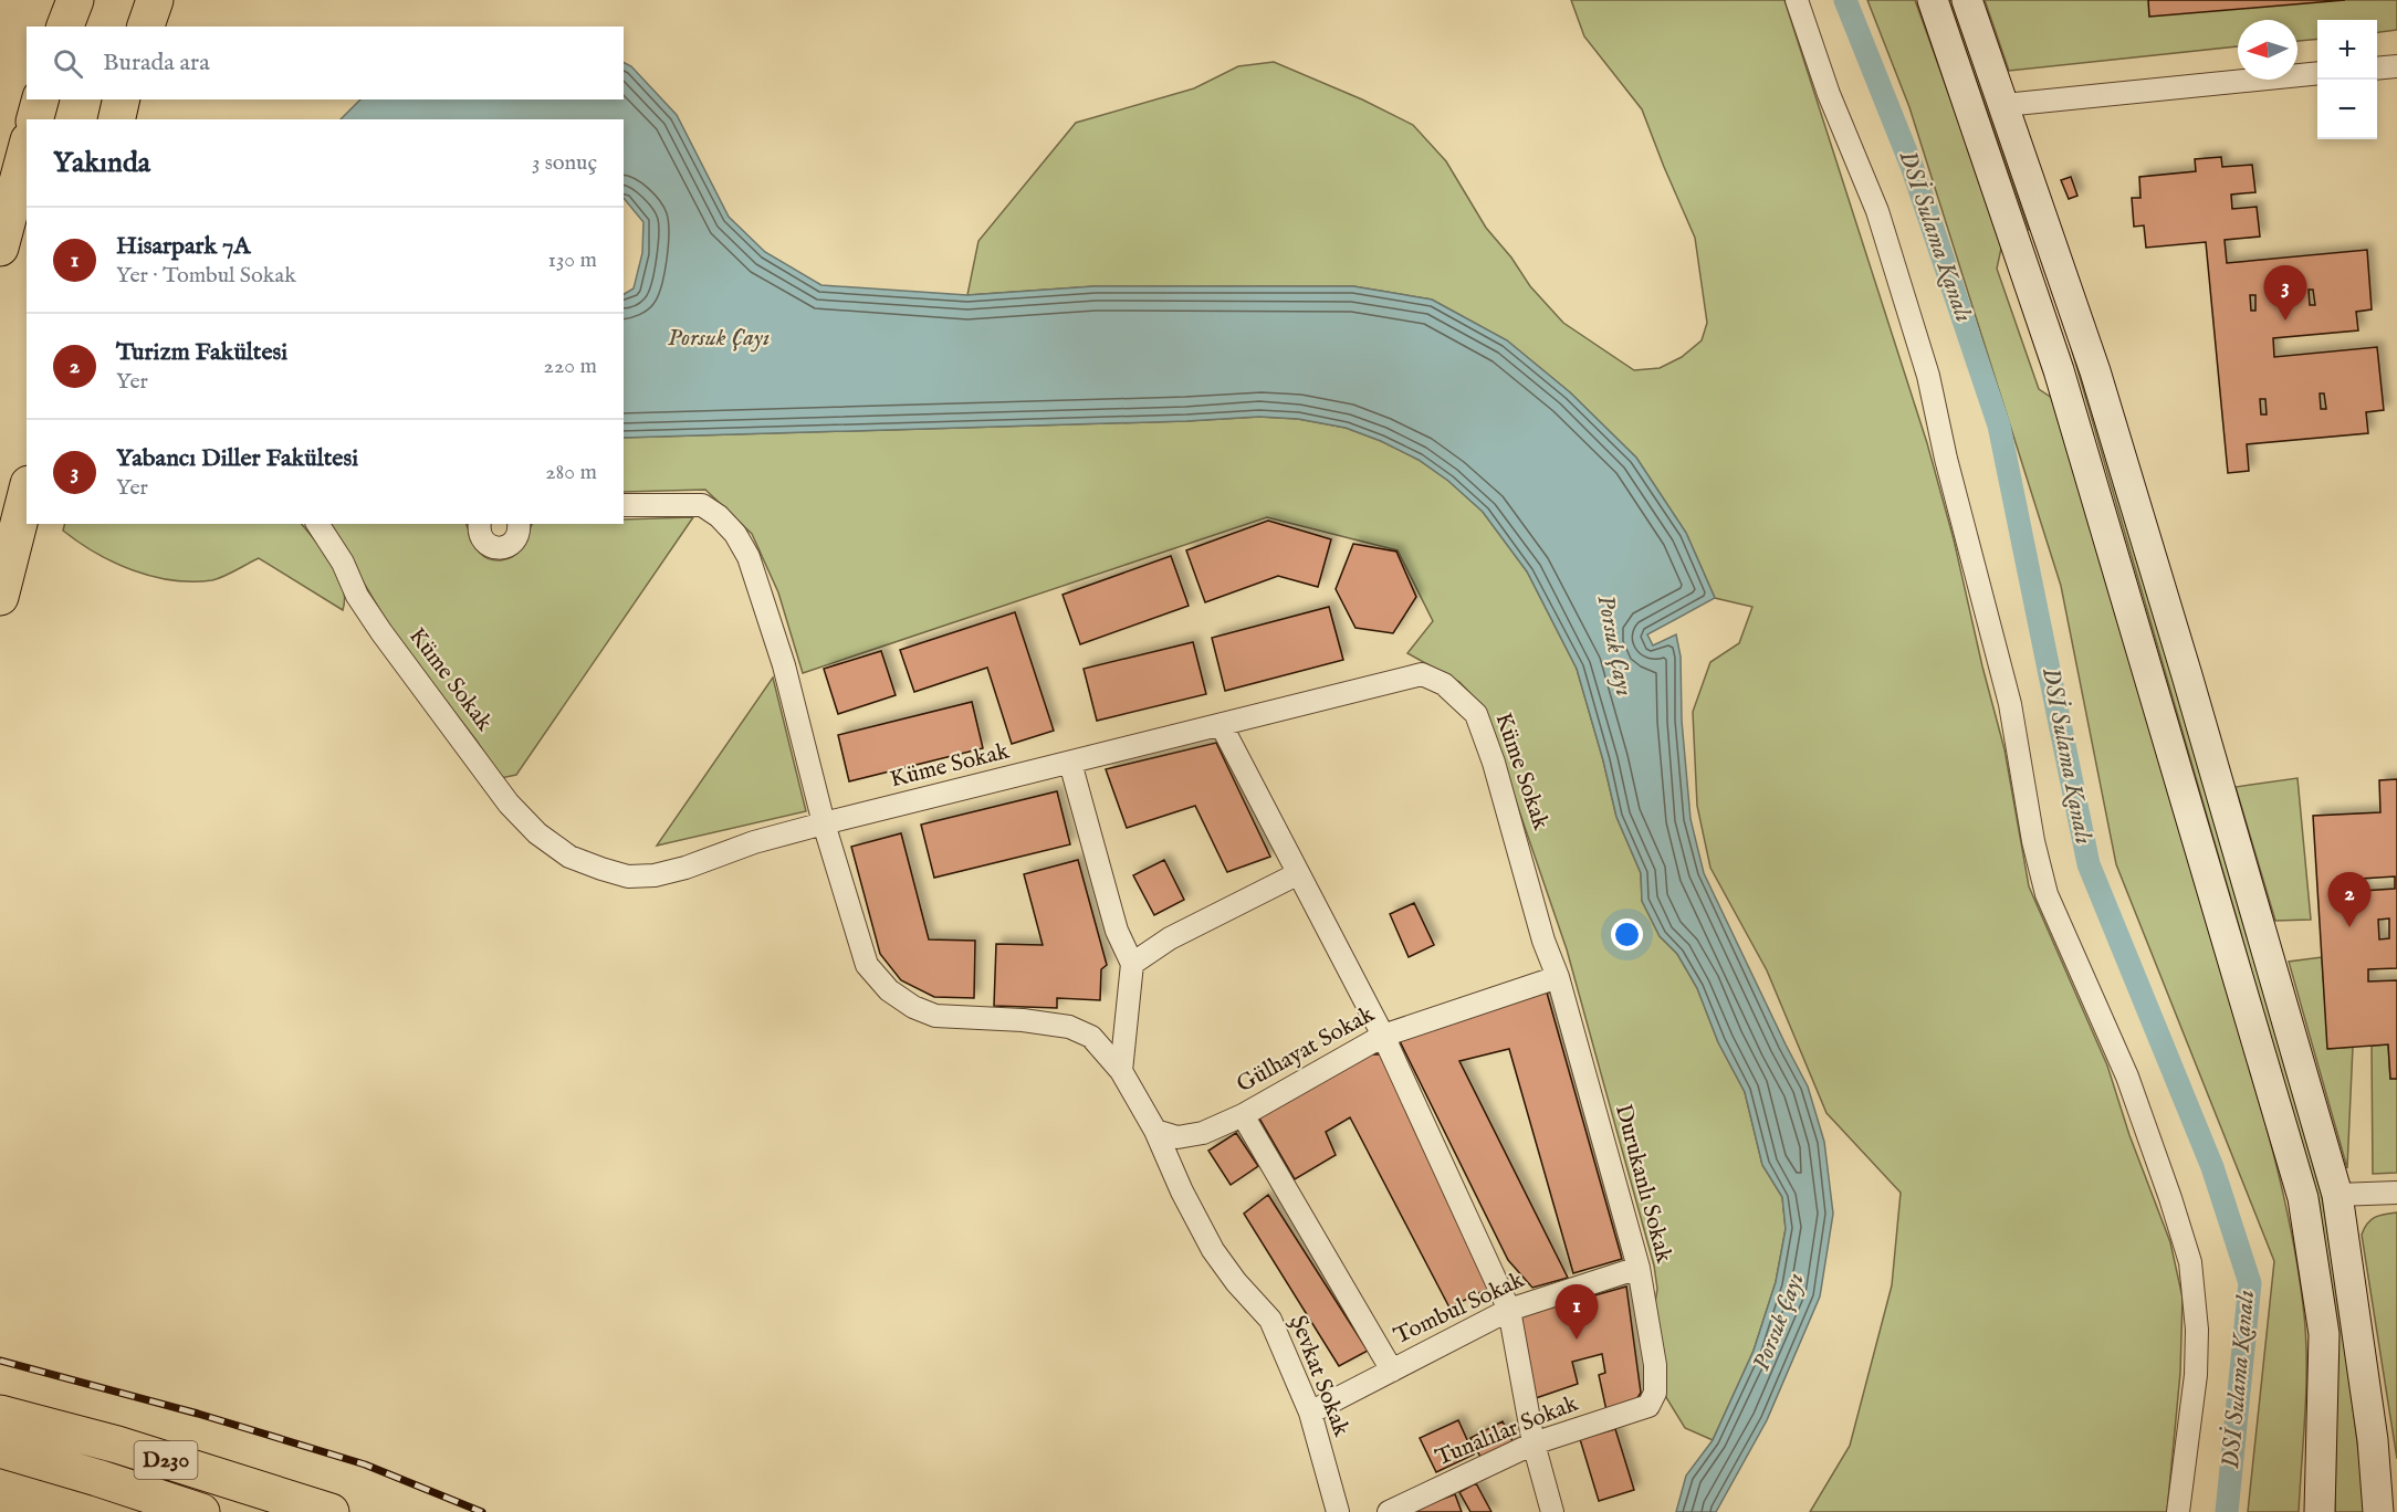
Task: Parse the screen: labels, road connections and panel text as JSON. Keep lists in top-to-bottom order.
{
  "streets": {
    "highway": ["D230"],
    "street": [
      "Küme Sokak",
      "Gülhayat Sokak",
      "Durukanlı Sokak",
      "Tombul Sokak",
      "Şevkat Sokak",
      "Tunalılar Sokak"
    ]
  },
  "crossings": [
    ["Küme Sokak", "Gülhayat Sokak"],
    ["Küme Sokak", "Durukanlı Sokak"],
    ["Küme Sokak", "Şevkat Sokak"],
    ["Gülhayat Sokak", "Durukanlı Sokak"],
    ["Gülhayat Sokak", "Şevkat Sokak"],
    ["Durukanlı Sokak", "Tombul Sokak"],
    ["Durukanlı Sokak", "Tunalılar Sokak"],
    ["Tombul Sokak", "Şevkat Sokak"]
  ],
  "water": ["DSİ Sulama Kanalı", "Porsuk Çayı"],
  "north": "left",
  "page": {
    "map_buttons": ["+", "−"],
    "search": "Burada ara",
    "heading": ["Yakında", "3 sonuç"],
    "list": [
      {
        "mark": "1",
        "name": "Hisarpark 7A",
        "note": "Yer · Tombul Sokak",
        "value": "130 m"
      },
      {
        "mark": "2",
        "name": "Turizm Fakültesi",
        "note": "Yer",
        "value": "220 m"
      },
      {
        "mark": "3",
        "name": "Yabancı Diller Fakültesi",
        "note": "Yer",
        "value": "280 m"
      }
    ],
    "pins": ["3", "2", "1"]
  }
}
